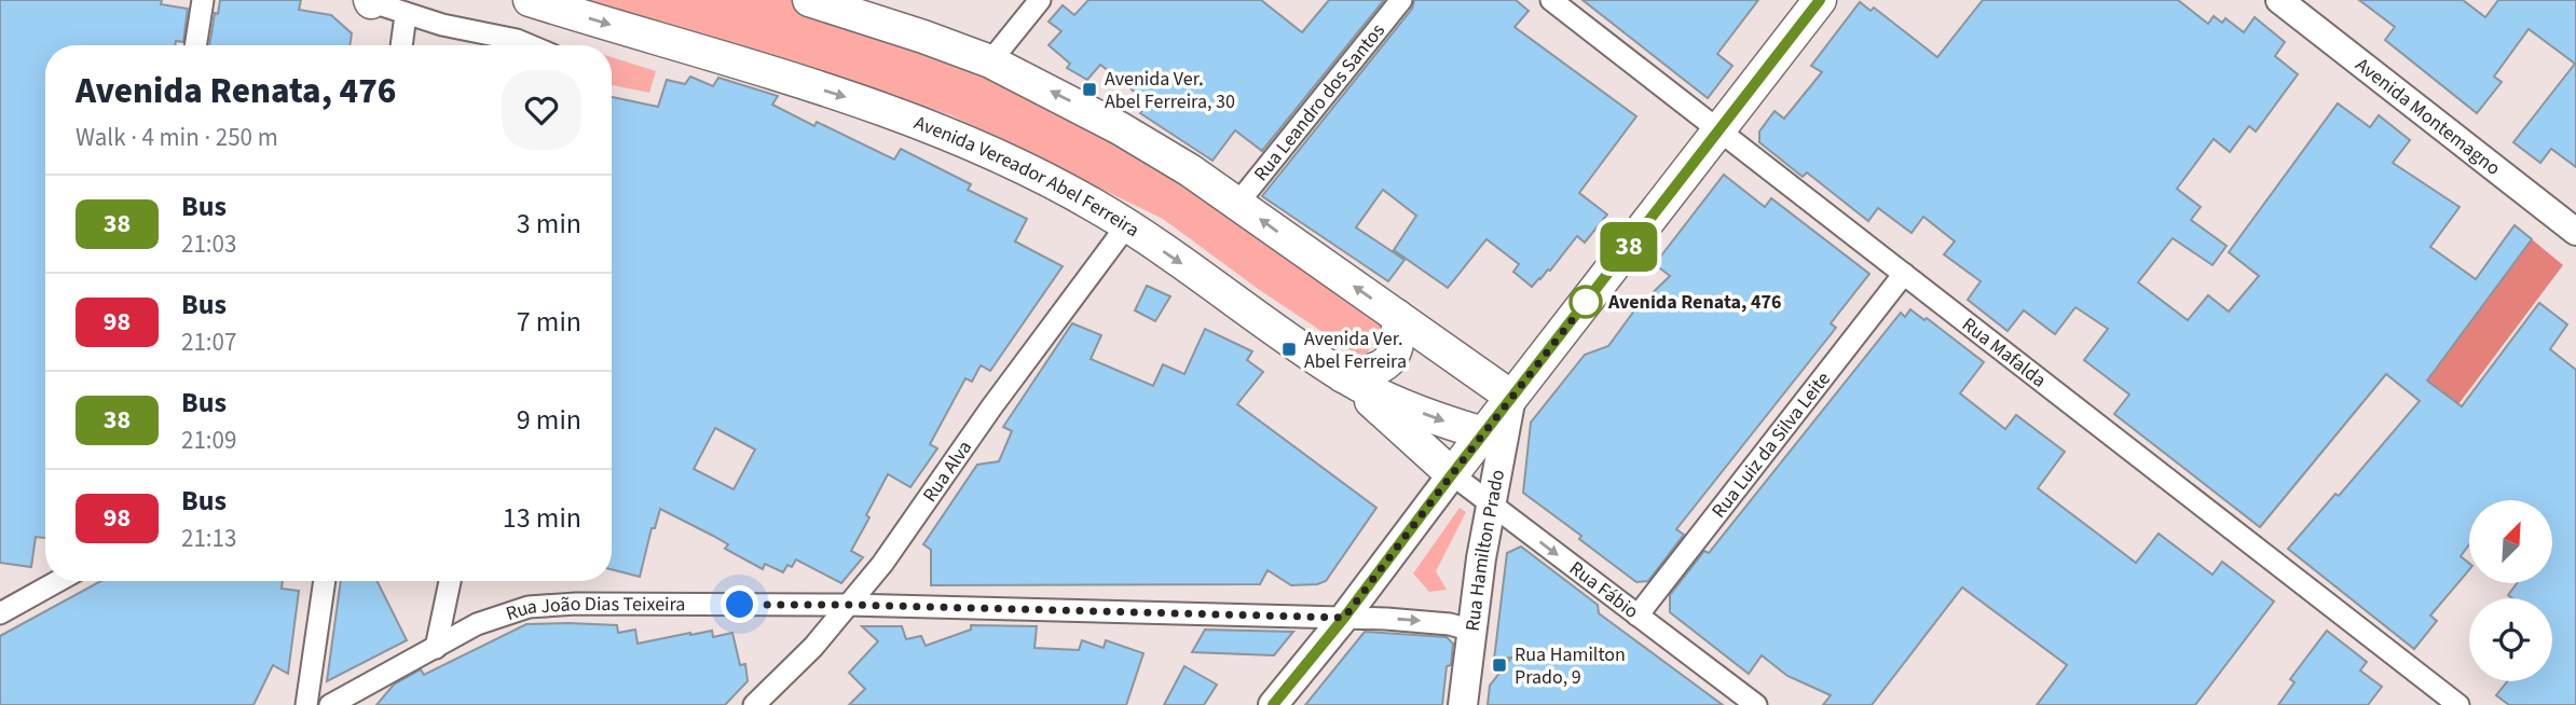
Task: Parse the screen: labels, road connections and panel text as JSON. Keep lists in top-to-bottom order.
{
  "streets": {
    "main road": ["Avenida Vereador Abel Ferreira", "Rua Hamilton Prado"],
    "street": [
      "Rua Leandro dos Santos",
      "Avenida Montemagno",
      "Rua Mafalda",
      "Rua Luiz da Silva Leite",
      "Rua Alva",
      "Rua Fábio",
      "Rua João Dias Teixeira"
    ]
  },
  "crossings": [
    ["Avenida Vereador Abel Ferreira", "Rua Alva"],
    ["Rua Mafalda", "Rua Luiz da Silva Leite"],
    ["Rua Luiz da Silva Leite", "Rua Fábio"],
    ["Rua Alva", "Rua João Dias Teixeira"],
    ["Rua Hamilton Prado", "Rua Fábio"],
    ["Rua Hamilton Prado", "Rua João Dias Teixeira"]
  ],
  "one_way": ["Rua Fábio"],
  "places": {
    "transit": ["Avenida Ver. Abel Ferreira, 30", "Avenida Ver. Abel Ferreira", "Rua Hamilton Prado, 9"],
    "other": ["Avenida Renata, 476"]
  },
  "lines": ["bus line 38"],
  "north": "top right",
  "page": {
    "on_map": "38",
    "heading": ["Avenida Renata, 476", "Walk · 4 min · 250 m"],
    "list": [
      {
        "mark": "38",
        "name": "Bus",
        "note": "21:03",
        "value": "3 min"
      },
      {
        "mark": "98",
        "name": "Bus",
        "note": "21:07",
        "value": "7 min"
      },
      {
        "mark": "38",
        "name": "Bus",
        "note": "21:09",
        "value": "9 min"
      },
      {
        "mark": "98",
        "name": "Bus",
        "note": "21:13",
        "value": "13 min"
      }
    ]
  }
}
